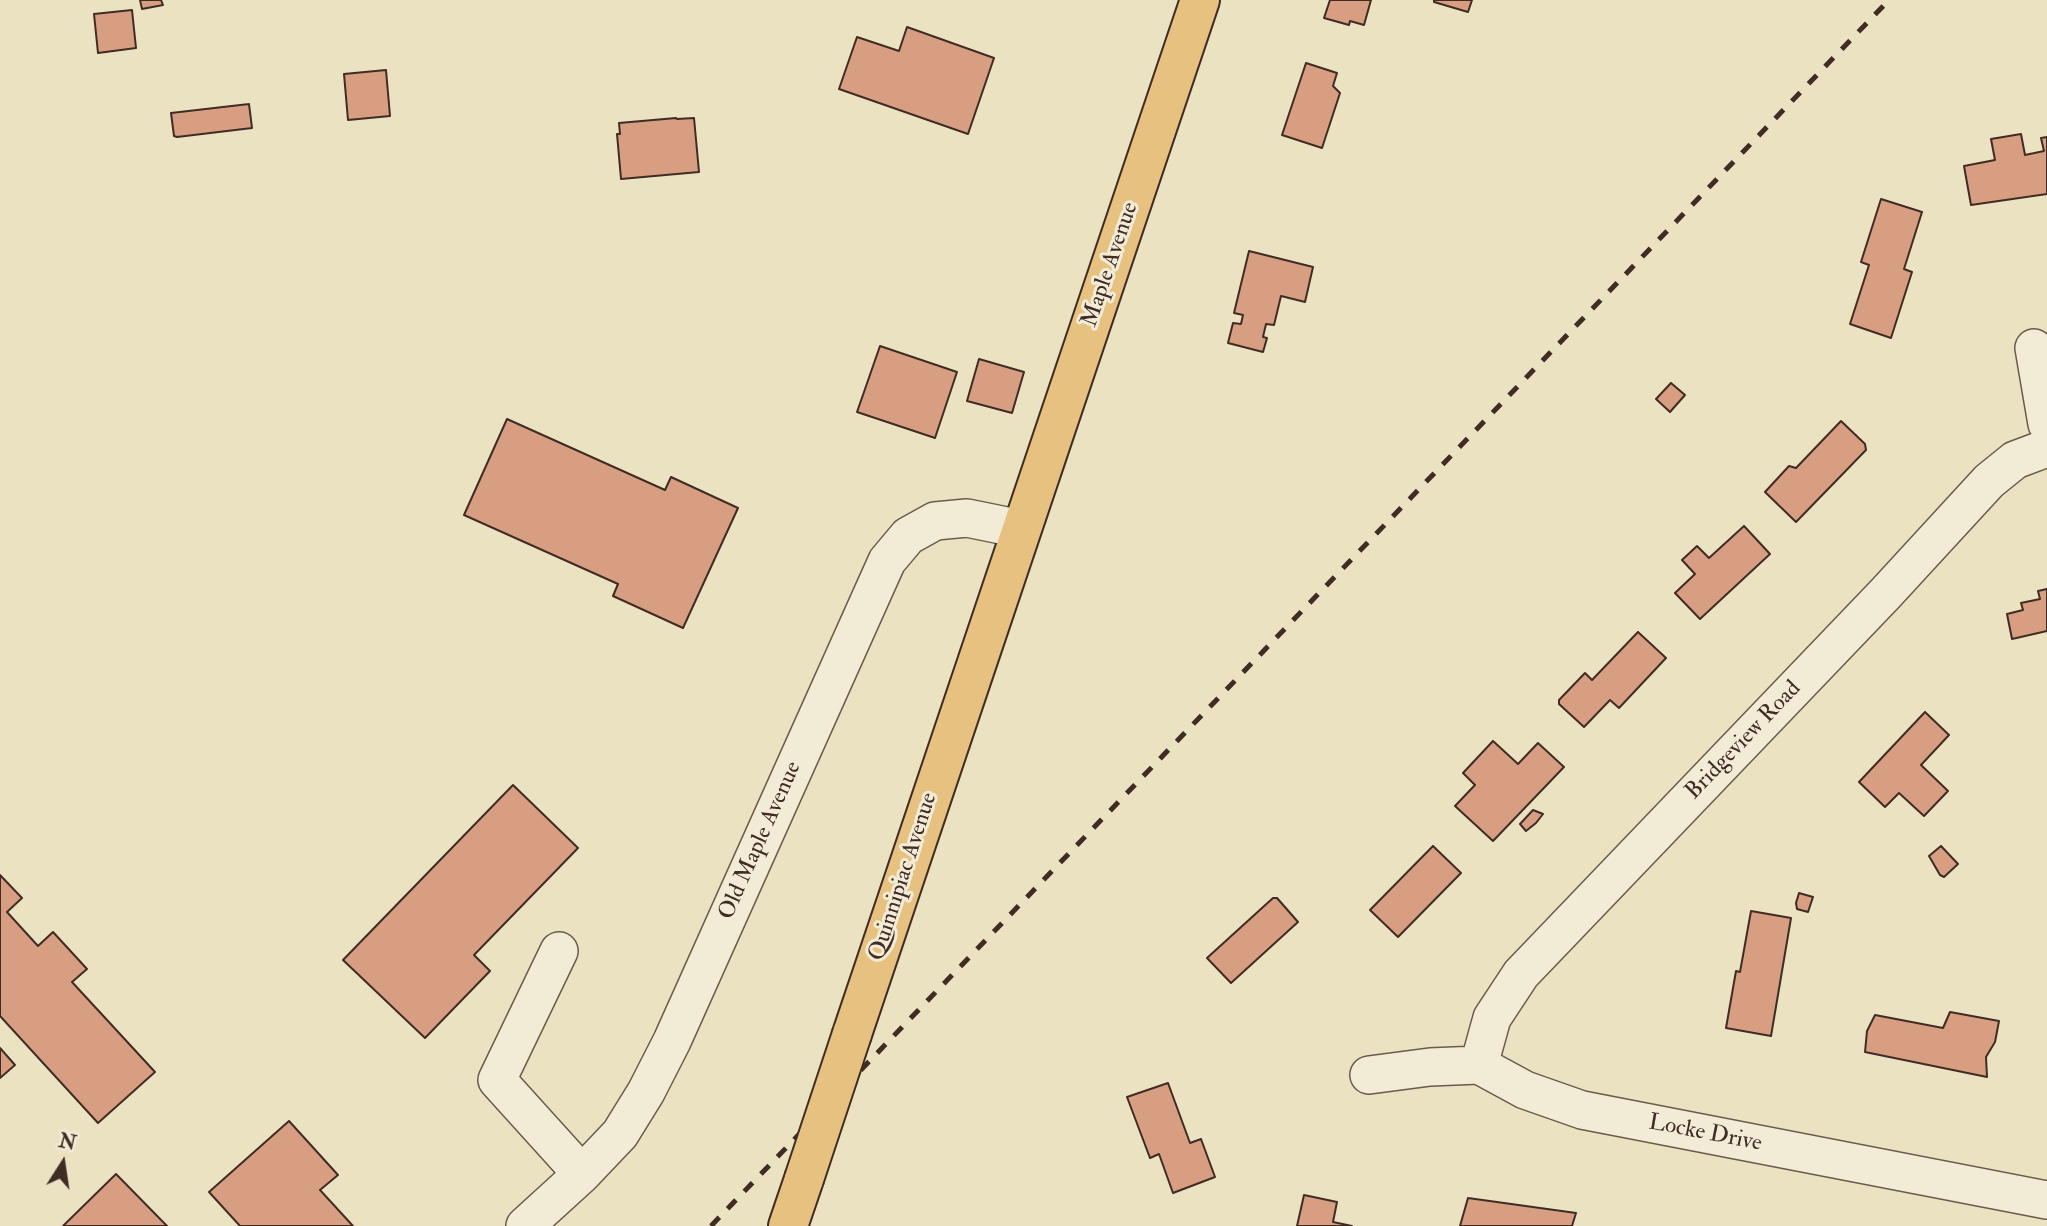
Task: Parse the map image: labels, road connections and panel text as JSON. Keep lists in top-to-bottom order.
{
  "streets": {
    "main road": ["Maple Avenue", "Quinnipiac Avenue"],
    "street": ["Bridgeview Road", "Old Maple Avenue", "Locke Drive"]
  },
  "crossings": [
    ["Maple Avenue", "Old Maple Avenue"],
    ["Maple Avenue", "Quinnipiac Avenue"],
    ["Bridgeview Road", "Locke Drive"],
    ["Old Maple Avenue", "Quinnipiac Avenue"]
  ],
  "north": "top"
}
